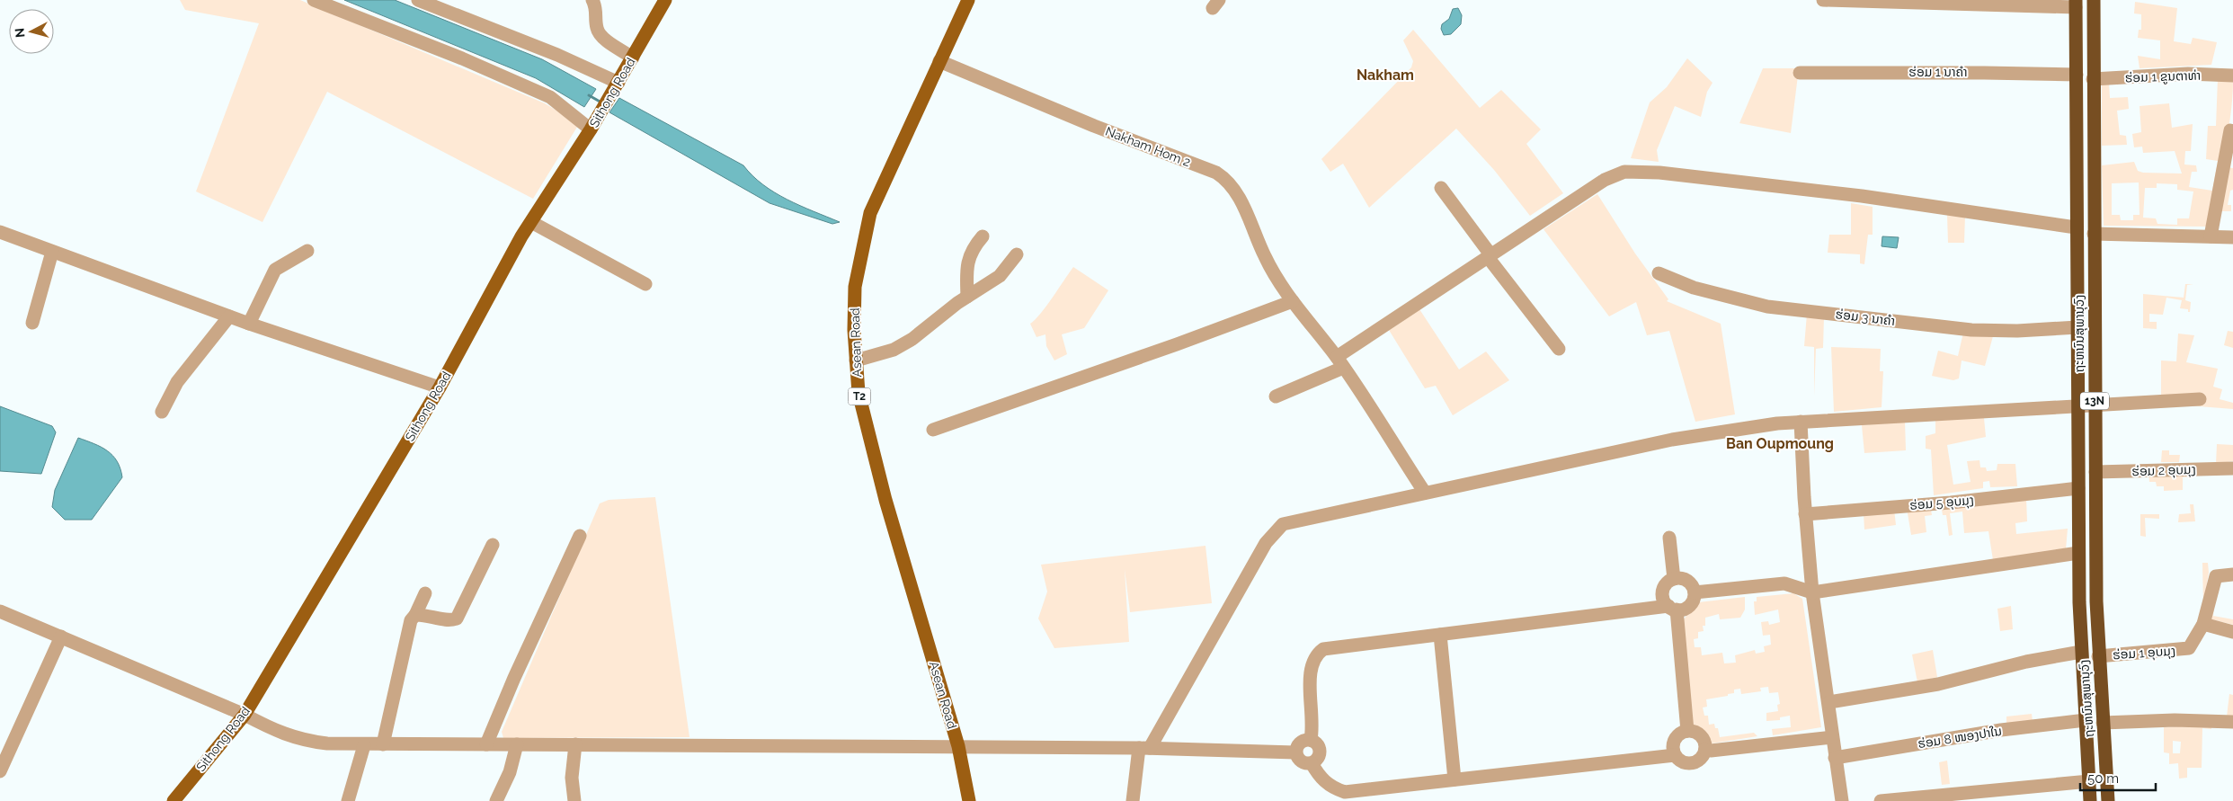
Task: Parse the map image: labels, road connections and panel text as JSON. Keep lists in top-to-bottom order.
{
  "streets": {
    "highway": ["ຖະຫນົນສຸພານຸວົງ", "13N"],
    "main road": ["Sithong Road", "Asean Road", "T2"],
    "street": [
      "ຮ່ອມ 1 ນາຄຳ",
      "ຮ່ອມ 1 ຂູນຕາທ່າ",
      "Nakham Hom 2",
      "ຮ່ອມ 3 ນາຄຳ",
      "ຮ່ອມ 2 ອຸບມຸງ",
      "ຮ່ອມ 5 ອຸບມຸງ",
      "ຮ່ອມ 1 ອຸບມຸງ",
      "ຮ່ອມ 8 ໜອງປາໃນ"
    ]
  },
  "crossings": [
    ["ຮ່ອມ 1 ນາຄຳ", "ຖະຫນົນສຸພານຸວົງ"],
    ["ຮ່ອມ 1 ຂູນຕາທ່າ", "ຖະຫນົນສຸພານຸວົງ"],
    ["Nakham Hom 2", "Asean Road"],
    ["ຮ່ອມ 3 ນາຄຳ", "ຖະຫນົນສຸພານຸວົງ"],
    ["ຖະຫນົນສຸພານຸວົງ", "ຮ່ອມ 2 ອຸບມຸງ"],
    ["ຖະຫນົນສຸພານຸວົງ", "ຮ່ອມ 5 ອຸບມຸງ"],
    ["ຖະຫນົນສຸພານຸວົງ", "ຮ່ອມ 1 ອຸບມຸງ"],
    ["ຖະຫນົນສຸພານຸວົງ", "ຮ່ອມ 8 ໜອງປາໃນ"]
  ],
  "districts": ["Nakham", "Ban Oupmoung"],
  "scale_bar": "50 m",
  "north": "left"
}
